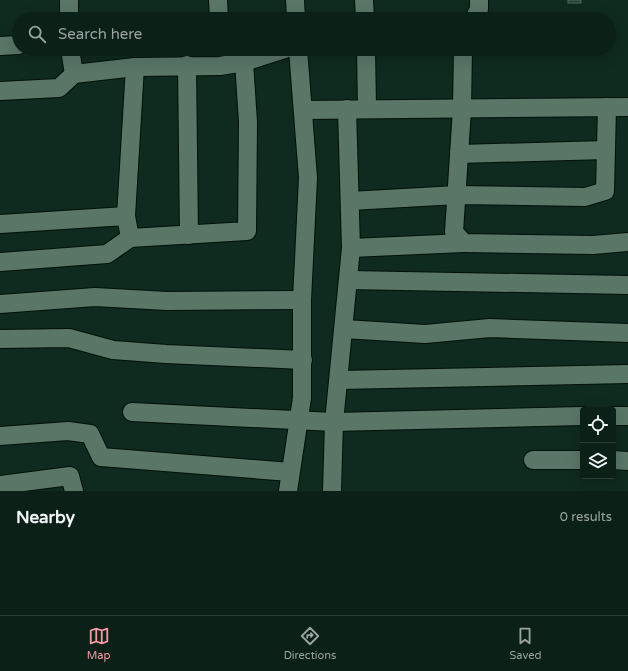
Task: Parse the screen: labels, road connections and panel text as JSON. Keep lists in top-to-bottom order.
{
  "page": {
    "search": "Search here",
    "heading": ["Nearby", "0 results"],
    "nav": ["Map", "Directions", "Saved"]
  }
}
